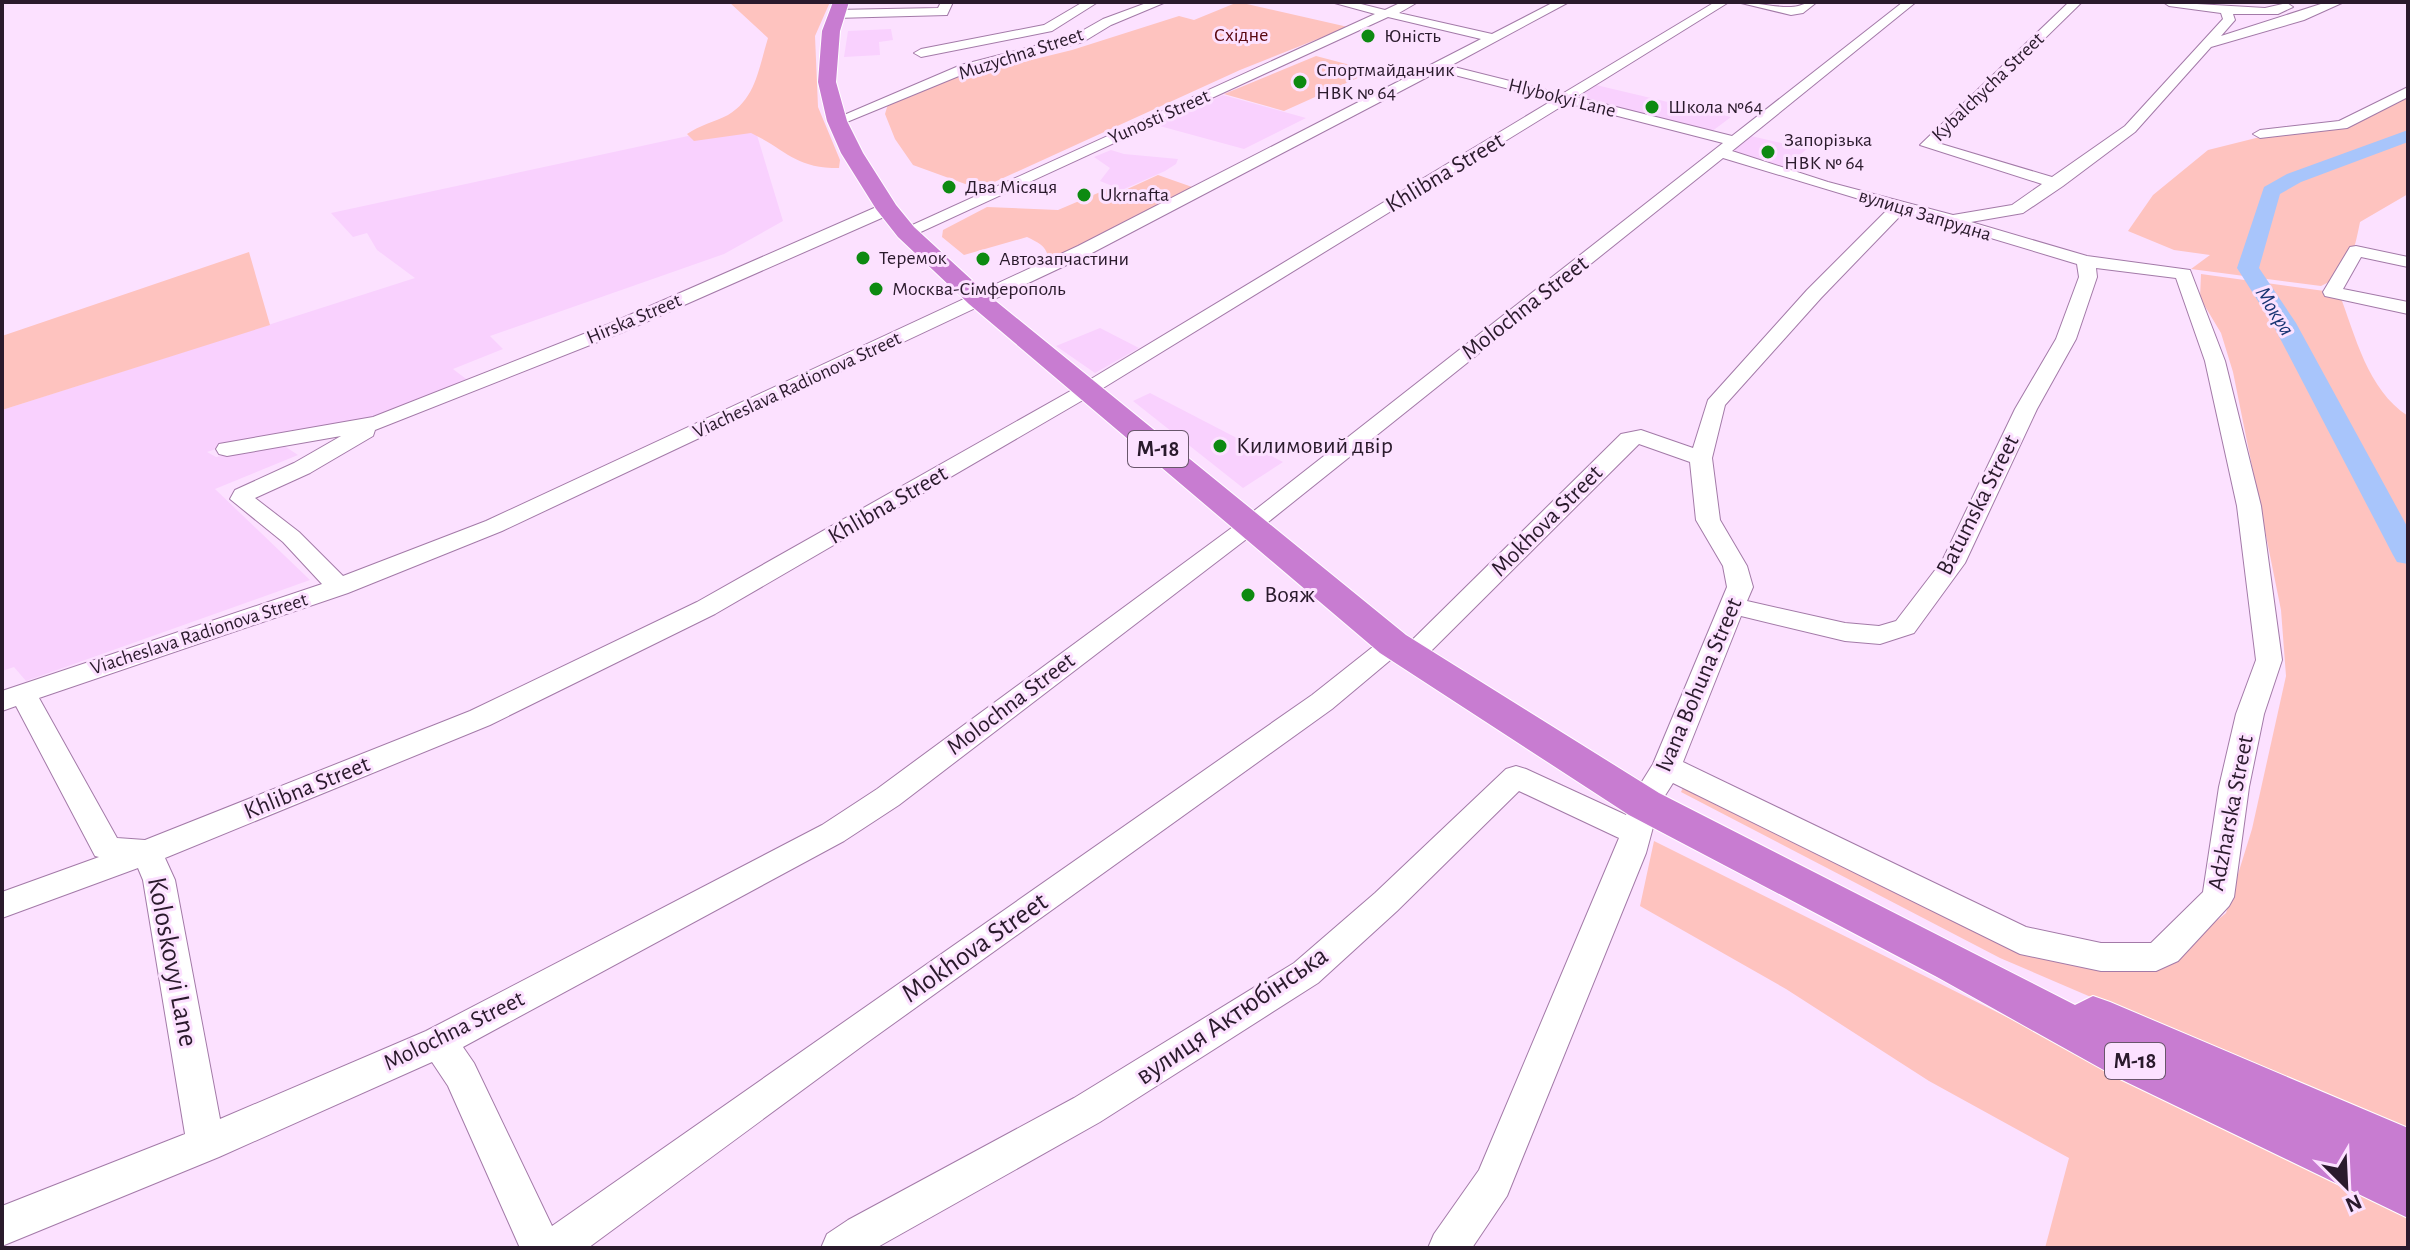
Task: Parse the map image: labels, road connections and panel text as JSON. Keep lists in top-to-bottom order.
{
  "streets": {
    "highway": ["М-18"],
    "street": [
      "Muzychna Street",
      "Kybalchycha Street",
      "Hlybokyi Lane",
      "Yunosti Street",
      "Khlibna Street",
      "вулиця Запрудна",
      "Molochna Street",
      "Hirska Street",
      "Viacheslava Radionova Street",
      "Batumska Street",
      "Mokhova Street",
      "Ivana Bohuna Street",
      "Adzharska Street",
      "Koloskovyi Lane",
      "вулиця Актюбінська"
    ]
  },
  "crossings": [
    ["Muzychna Street", "М-18"],
    ["Hlybokyi Lane", "Khlibna Street"],
    ["Hlybokyi Lane", "вулиця Запрудна"],
    ["Hlybokyi Lane", "Molochna Street"],
    ["Hlybokyi Lane", "Viacheslava Radionova Street"],
    ["Yunosti Street", "М-18"],
    ["Khlibna Street", "М-18"],
    ["Khlibna Street", "Koloskovyi Lane"],
    ["вулиця Запрудна", "Molochna Street"],
    ["вулиця Запрудна", "Batumska Street"],
    ["вулиця Запрудна", "Ivana Bohuna Street"],
    ["вулиця Запрудна", "Adzharska Street"],
    ["Molochna Street", "М-18"],
    ["Molochna Street", "Koloskovyi Lane"],
    ["Hirska Street", "Viacheslava Radionova Street"],
    ["Hirska Street", "М-18"],
    ["Viacheslava Radionova Street", "М-18"],
    ["Viacheslava Radionova Street", "Koloskovyi Lane"],
    ["М-18", "Mokhova Street"],
    ["М-18", "Ivana Bohuna Street"],
    ["М-18", "Adzharska Street"],
    ["М-18", "вулиця Актюбінська"],
    ["Batumska Street", "Ivana Bohuna Street"],
    ["Batumska Street", "Adzharska Street"],
    ["Mokhova Street", "Ivana Bohuna Street"],
    ["Ivana Bohuna Street", "Adzharska Street"],
    ["Ivana Bohuna Street", "вулиця Актюбінська"],
    ["Adzharska Street", "вулиця Актюбінська"]
  ],
  "water": ["Мокра"],
  "parks": ["Східне"],
  "places": [
    "Юність",
    "Спортмайданчик НВК № 64",
    "Школа №64",
    "Запорізька НВК № 64",
    "Два Місяця",
    "Ukrnafta",
    "Теремок",
    "Автозапчастини",
    "Москва-Сімферополь",
    "Килимовий двір",
    "Вояж"
  ],
  "north": "bottom right"
}
